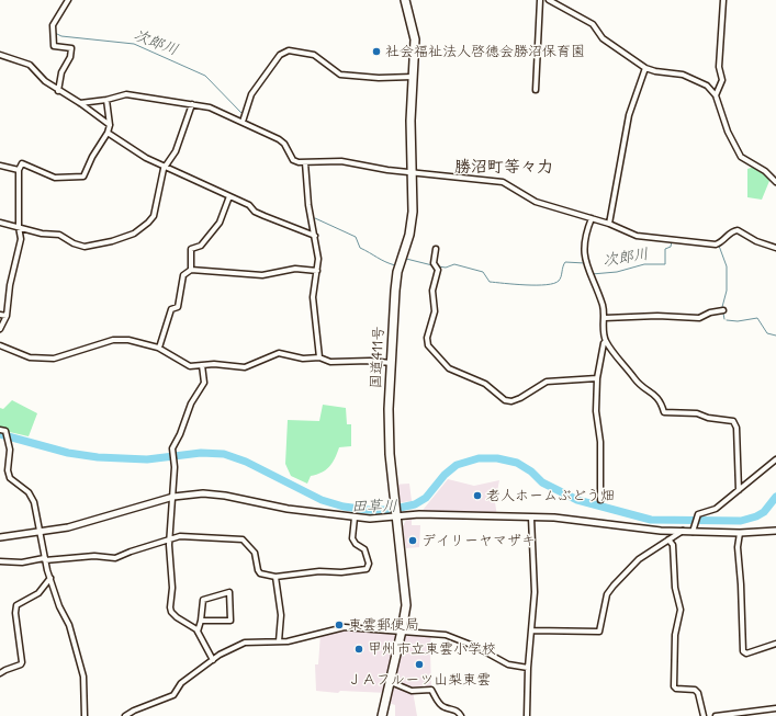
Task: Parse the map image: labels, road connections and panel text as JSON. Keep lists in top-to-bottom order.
{
  "streets": {
    "highway": ["国道411号"]
  },
  "districts": ["勝沼町等々力"],
  "water": ["次郎川", "田草川"],
  "places": [
    "社会福祉法人啓徳会勝沼保育園",
    "老人ホームぶどう畑",
    "デイリーヤマザキ",
    "東雲郵便局",
    "甲州市立東雲小学校",
    "ＪＡフルーツ山梨東雲"
  ]
}
